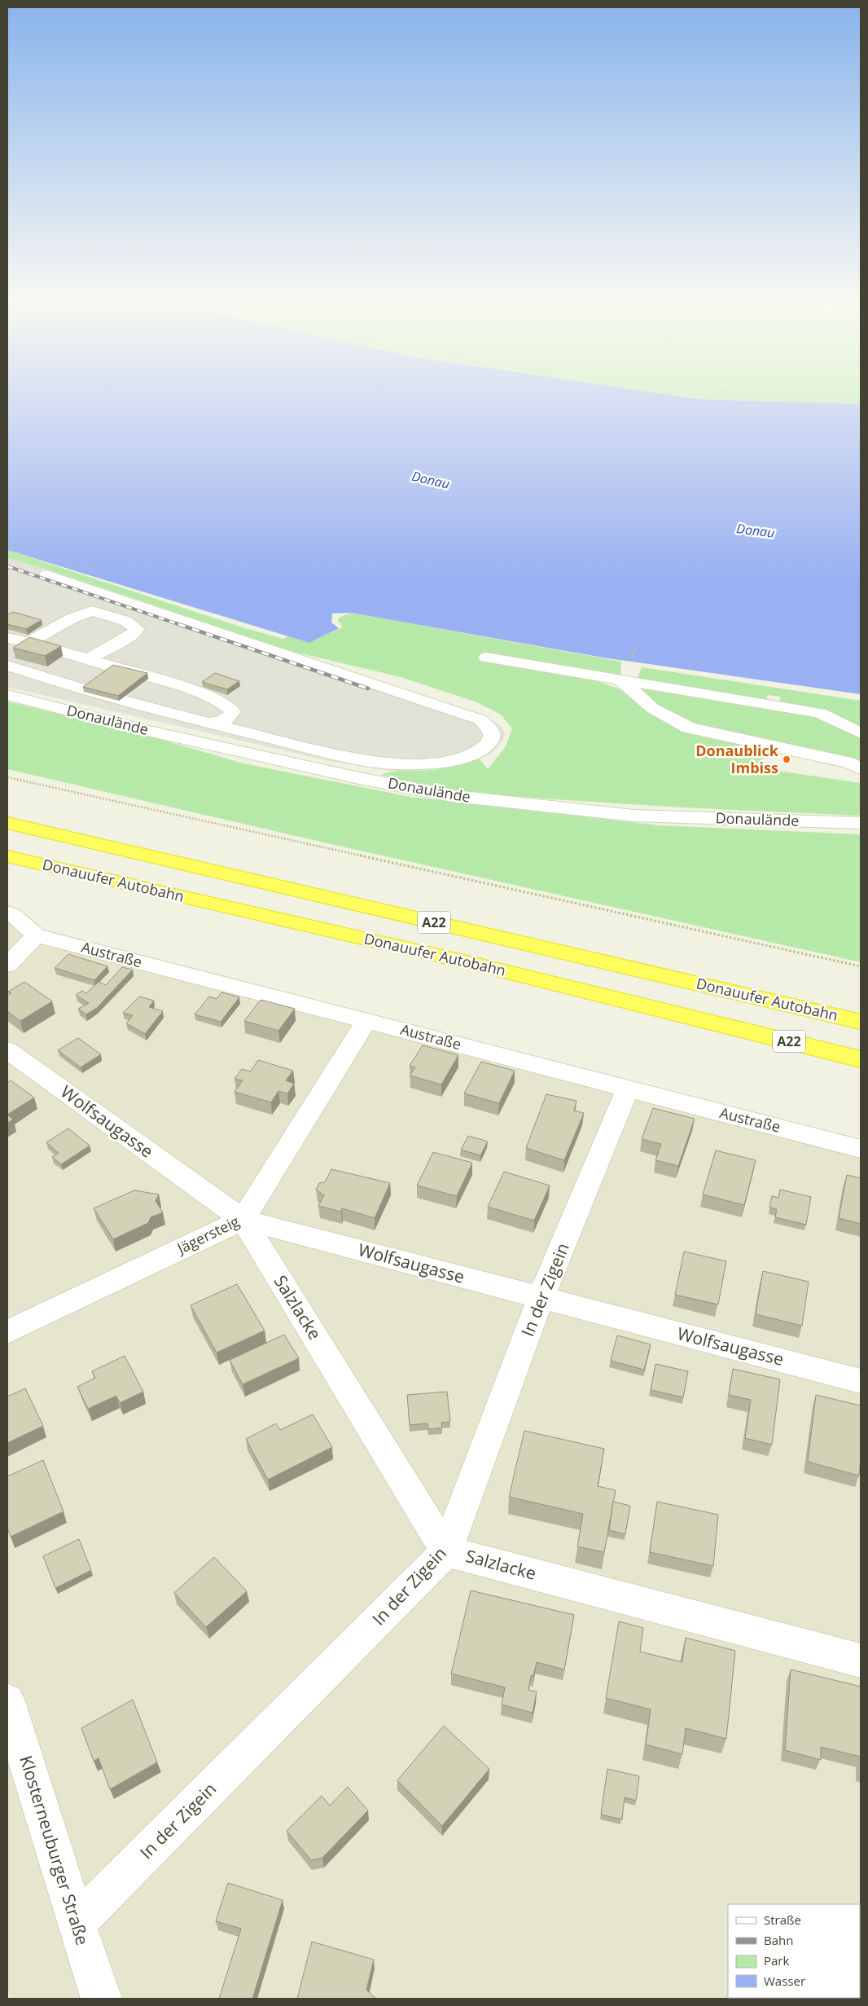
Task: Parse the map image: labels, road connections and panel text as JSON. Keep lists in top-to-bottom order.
{
  "streets": {
    "highway": ["Donauufer Autobahn", "A22"],
    "street": [
      "Donaulände",
      "Austraße",
      "Wolfsaugasse",
      "Jägersteig",
      "In der Zigein",
      "Salzlacke",
      "Klosterneuburger Straße"
    ]
  },
  "crossings": [
    ["Austraße", "Jägersteig"],
    ["Austraße", "In der Zigein"],
    ["Wolfsaugasse", "Jägersteig"],
    ["Wolfsaugasse", "In der Zigein"],
    ["Wolfsaugasse", "Salzlacke"],
    ["Jägersteig", "Salzlacke"],
    ["In der Zigein", "Salzlacke"],
    ["In der Zigein", "Klosterneuburger Straße"]
  ],
  "water": ["Donau"],
  "places": ["Donaublick Imbiss"],
  "legend": [
    "Straße",
    "Bahn",
    "Park",
    "Wasser"
  ]
}
